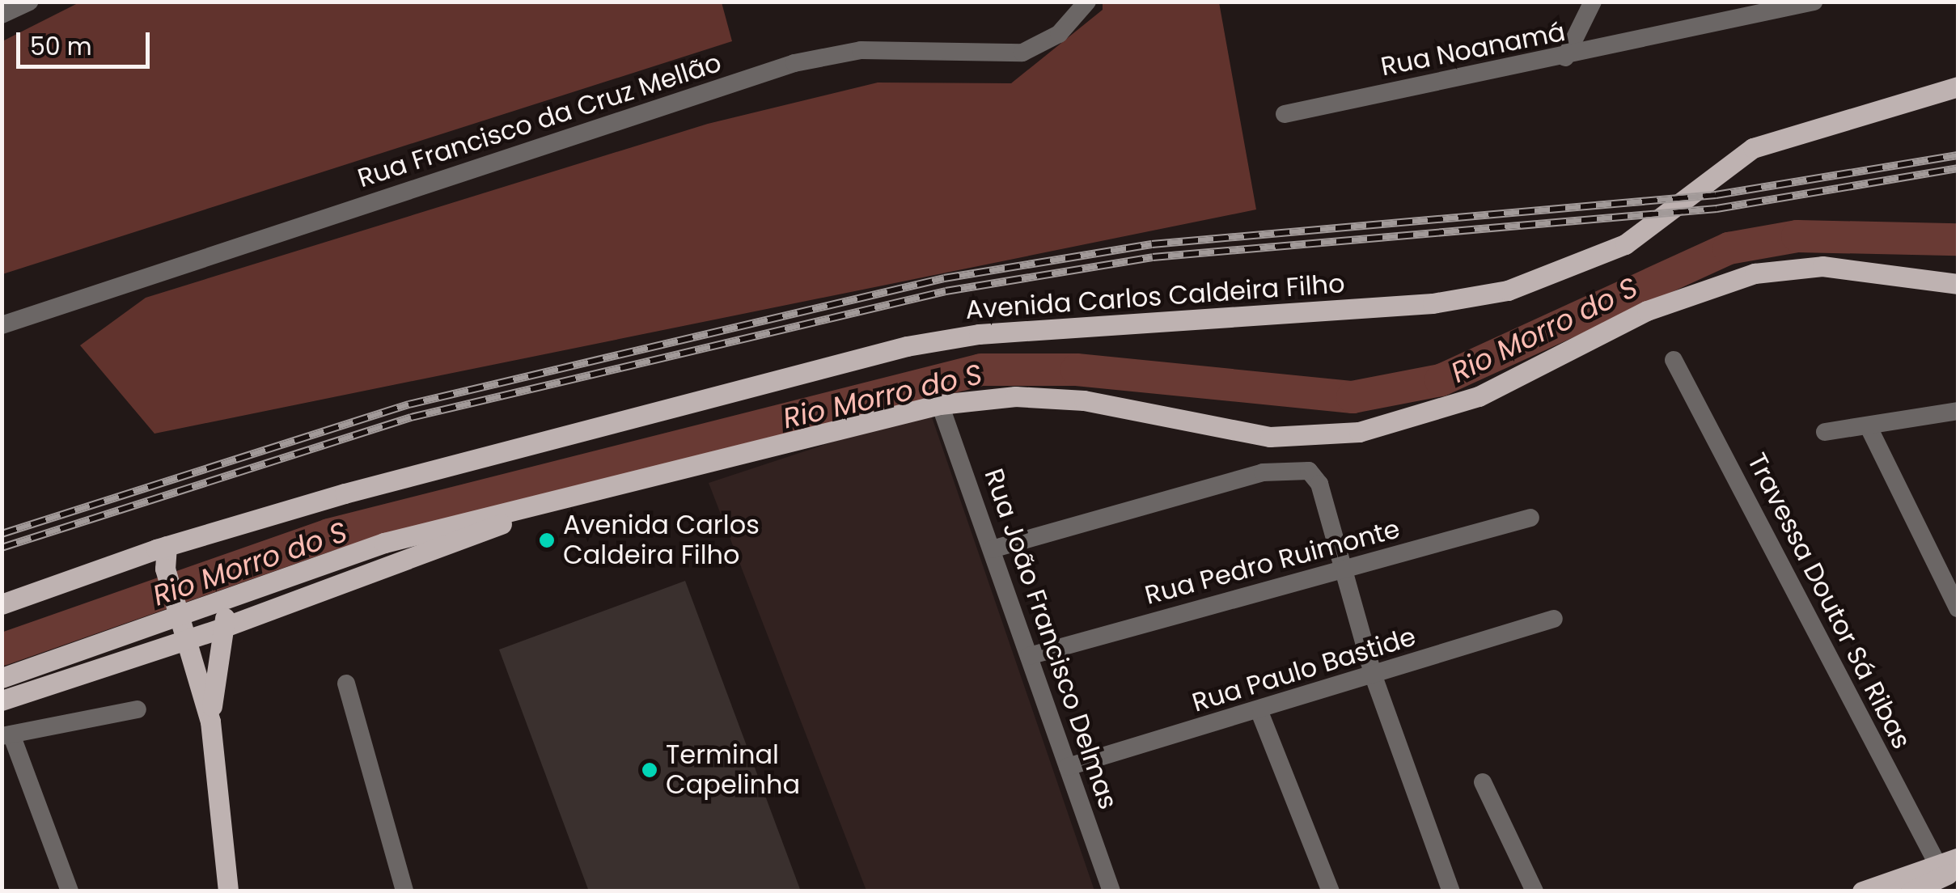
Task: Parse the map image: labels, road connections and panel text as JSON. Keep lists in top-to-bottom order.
{
  "streets": {
    "main road": ["Avenida Carlos Caldeira Filho"],
    "street": [
      "Rua Noanamá",
      "Rua Francisco da Cruz Mellão",
      "Rua Pedro Ruimonte",
      "Travessa Doutor Sá Ribas",
      "Rua João Francisco Delmas",
      "Rua Paulo Bastide"
    ]
  },
  "crossings": [
    ["Rua Pedro Ruimonte", "Rua João Francisco Delmas"],
    ["Rua João Francisco Delmas", "Rua Paulo Bastide"]
  ],
  "water": ["Rio Morro do S"],
  "places": ["Avenida Carlos Caldeira Filho", "Terminal Capelinha"],
  "scale_bar": "50 m"
}
